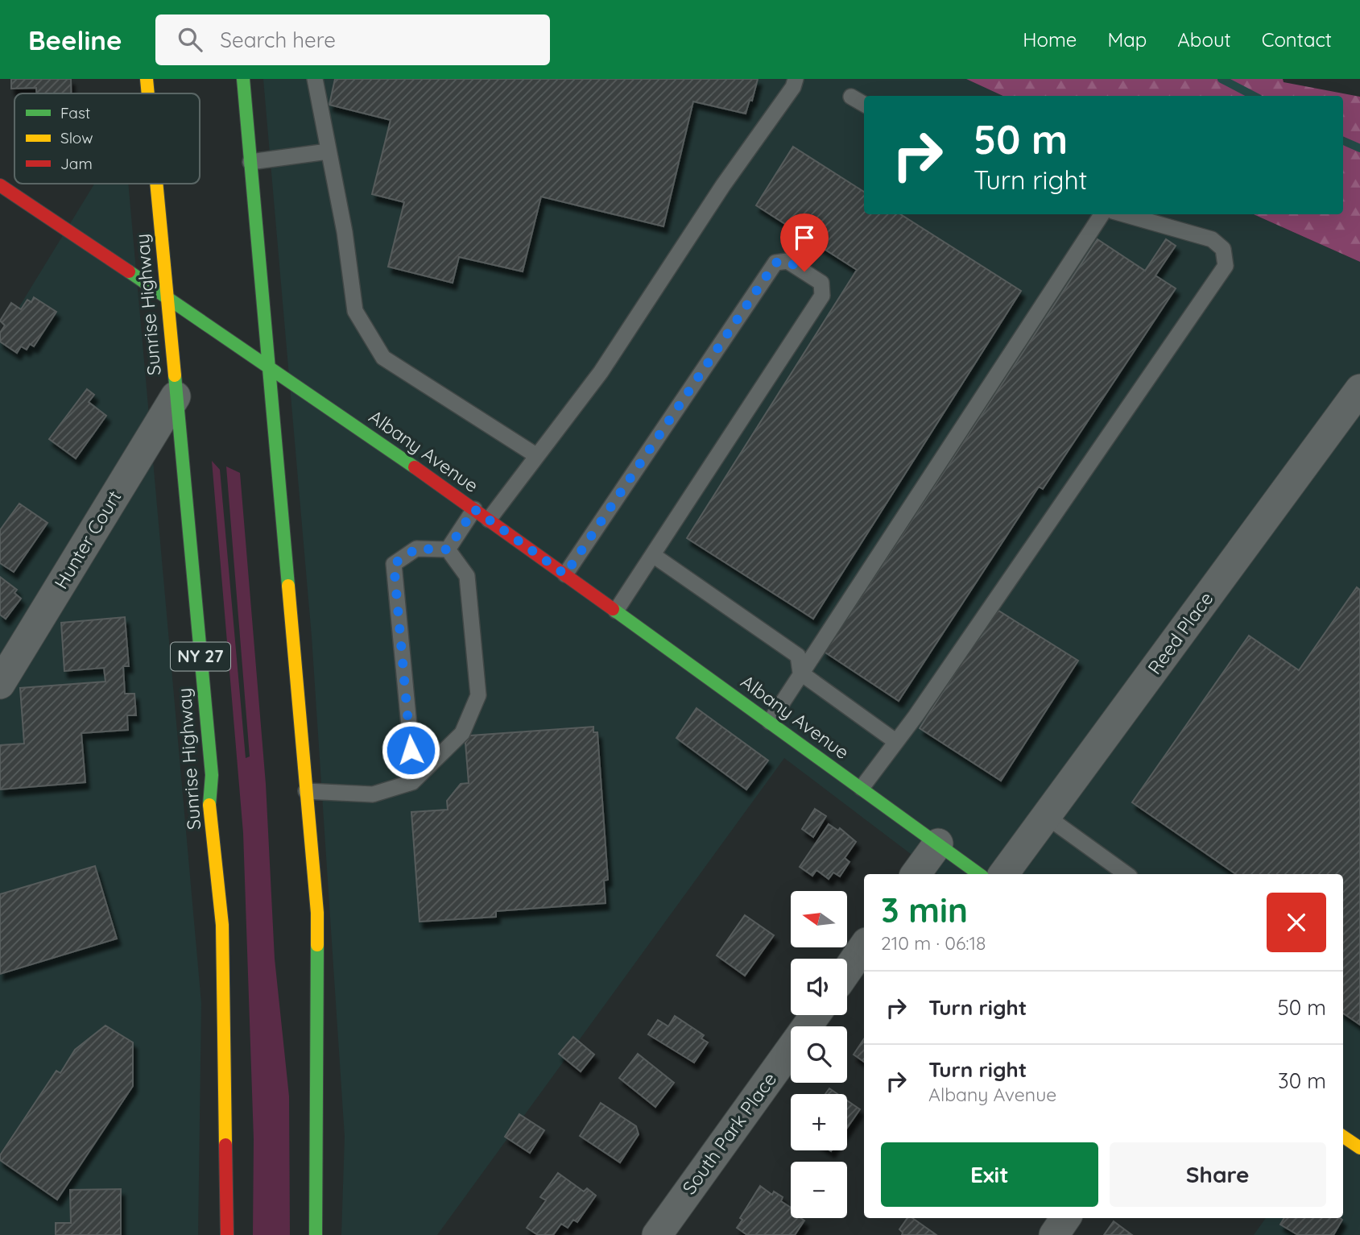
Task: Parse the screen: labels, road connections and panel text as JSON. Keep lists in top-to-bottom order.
{
  "streets": {
    "main road": ["Sunrise Highway", "Albany Avenue", "NY 27"],
    "street": ["Hunter Court", "Reed Place", "South Park Place"]
  },
  "crossings": [
    ["Sunrise Highway", "Albany Avenue"],
    ["Sunrise Highway", "Hunter Court"]
  ],
  "legend": ["Fast", "Slow", "Jam"],
  "north": "left",
  "page": {
    "header": "Beeline",
    "search": "Search here",
    "nav": [
      "Home",
      "Map",
      "About",
      "Contact"
    ],
    "turn": ["50 m", "Turn right"],
    "heading": ["3 min", "210 m · 06:18"],
    "map_buttons": ["+", "−"],
    "list": [
      {
        "name": "Turn right",
        "value": "50 m"
      },
      {
        "name": "Turn right",
        "note": "Albany Avenue",
        "value": "30 m"
      }
    ],
    "buttons": ["Exit", "Share"]
  }
}
